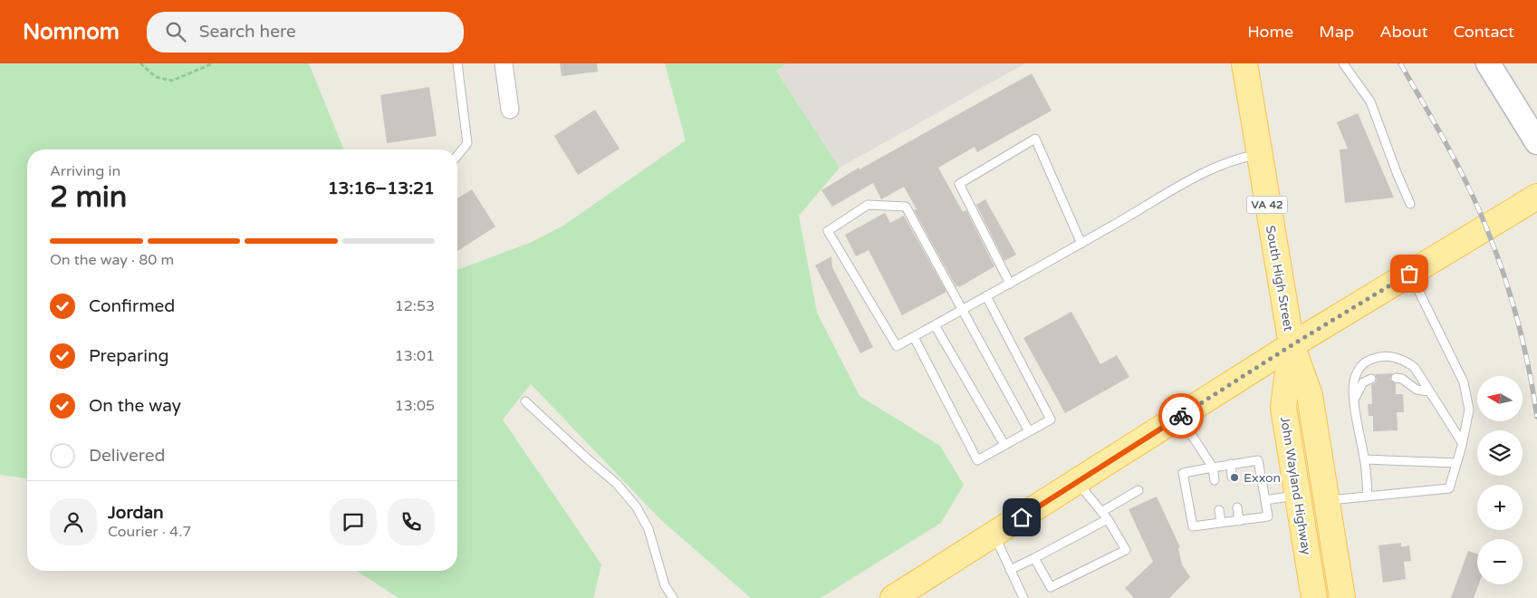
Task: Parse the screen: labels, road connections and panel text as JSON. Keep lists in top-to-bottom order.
{
  "streets": {
    "main road": ["VA 42", "South High Street", "John Wayland Highway"]
  },
  "crossings": [
    ["South High Street", "John Wayland Highway"]
  ],
  "places": ["Exxon"],
  "north": "left",
  "page": {
    "header": "Nomnom",
    "search": "Search here",
    "nav": [
      "Home",
      "Map",
      "About",
      "Contact"
    ],
    "heading": ["2 min", "Arriving in", "13:16–13:21"],
    "panel": ["Jordan", "Courier · 4.7"],
    "bar": "On the way · 80 m",
    "list": [
      ["Confirmed", "12:53"],
      ["Preparing", "13:01"],
      ["On the way", "13:05"],
      "Delivered"
    ],
    "map_buttons": ["+", "−"]
  }
}
